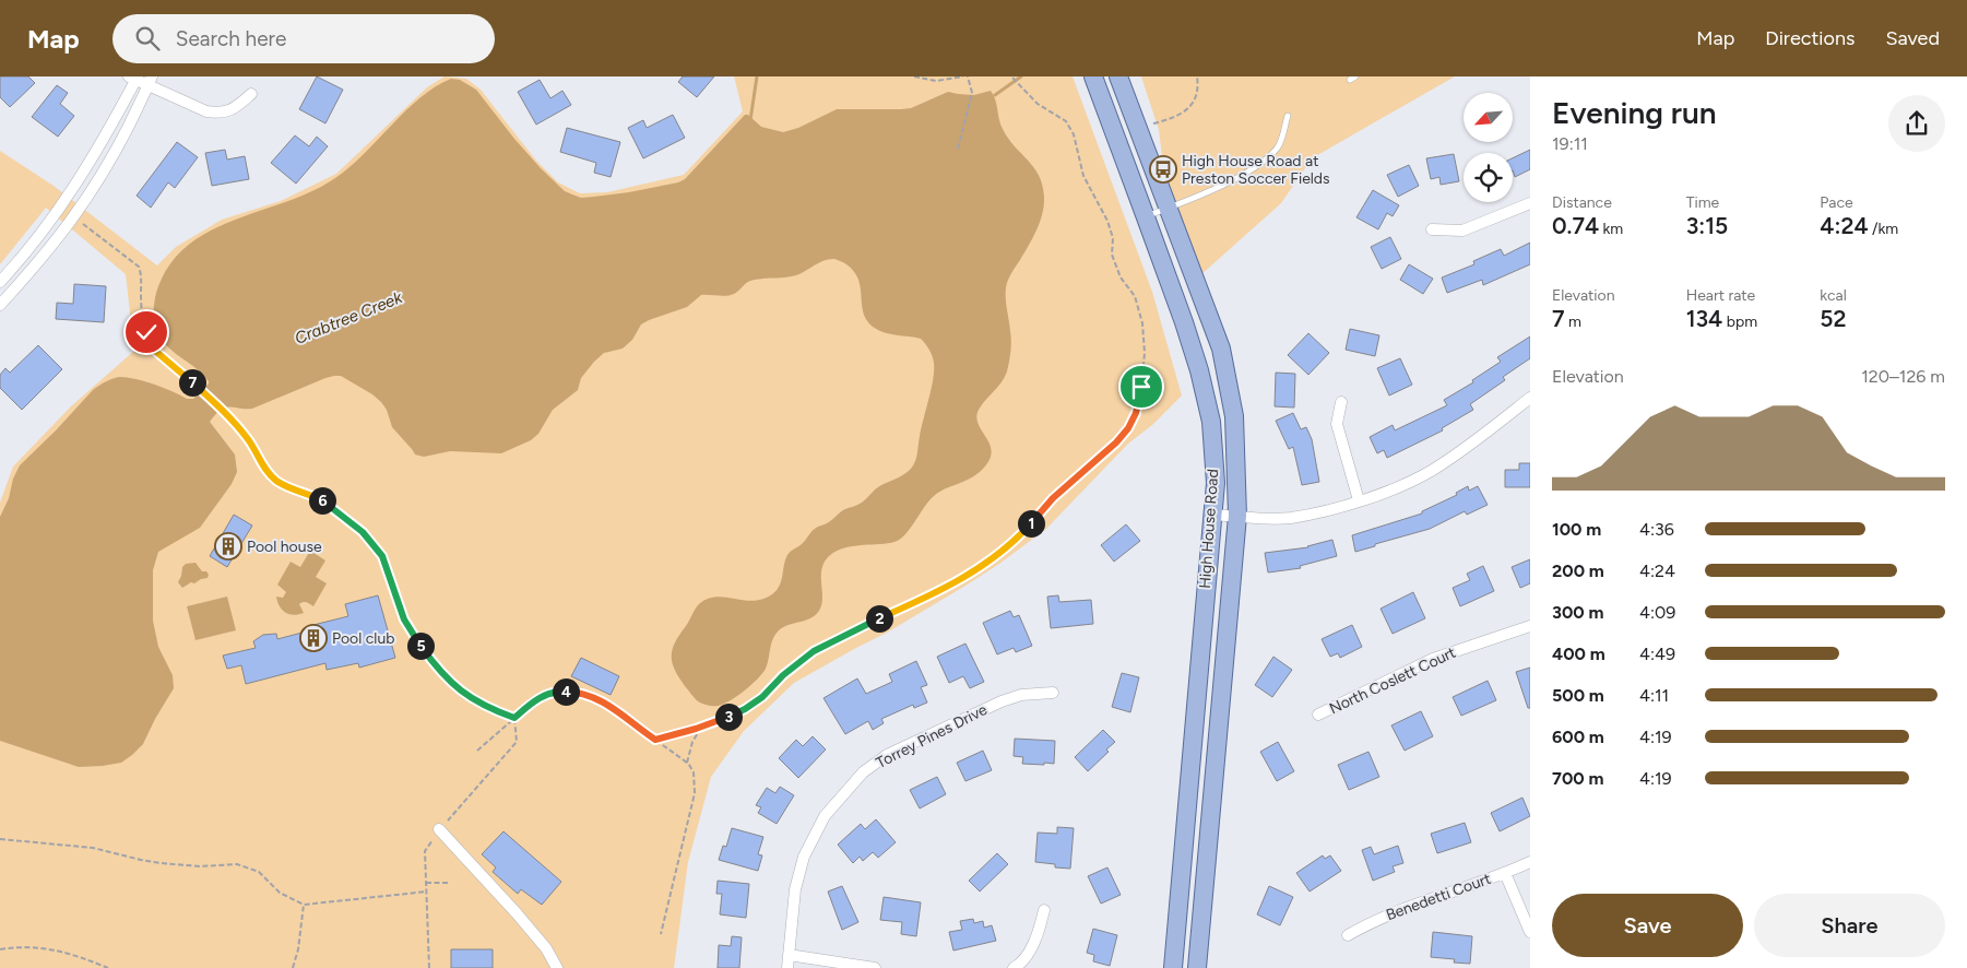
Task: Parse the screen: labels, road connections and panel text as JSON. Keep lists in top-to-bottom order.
{
  "streets": {
    "main road": ["High House Road"],
    "street": ["North Coslett Court", "Torrey Pines Drive", "Benedetti Court"]
  },
  "water": ["Crabtree Creek"],
  "places": {
    "bus stop": ["High House Road at Preston Soccer Fields"],
    "building": ["Pool house", "Pool club"]
  },
  "north": "bottom left",
  "page": {
    "header": "Map",
    "search": "Search here",
    "nav": ["Map", "Directions", "Saved"],
    "heading": ["Evening run", "19:11"],
    "stats": [
      ["Distance", "0.74 km"],
      ["Time", "3:15"],
      ["Pace", "4:24 /km"],
      ["Elevation", "7 m"],
      ["Heart rate", "134 bpm"],
      ["kcal", "52"]
    ],
    "chart": ["Elevation", "120–126 m"],
    "pins": [
      "7",
      "6",
      "1",
      "2",
      "5",
      "4",
      "3"
    ],
    "list": [
      {
        "name": "100 m",
        "note": "4:36"
      },
      {
        "name": "200 m",
        "note": "4:24"
      },
      {
        "name": "300 m",
        "note": "4:09"
      },
      {
        "name": "400 m",
        "note": "4:49"
      },
      {
        "name": "500 m",
        "note": "4:11"
      },
      {
        "name": "600 m",
        "note": "4:19"
      },
      {
        "name": "700 m",
        "note": "4:19"
      }
    ],
    "buttons": ["Save", "Share"]
  }
}
